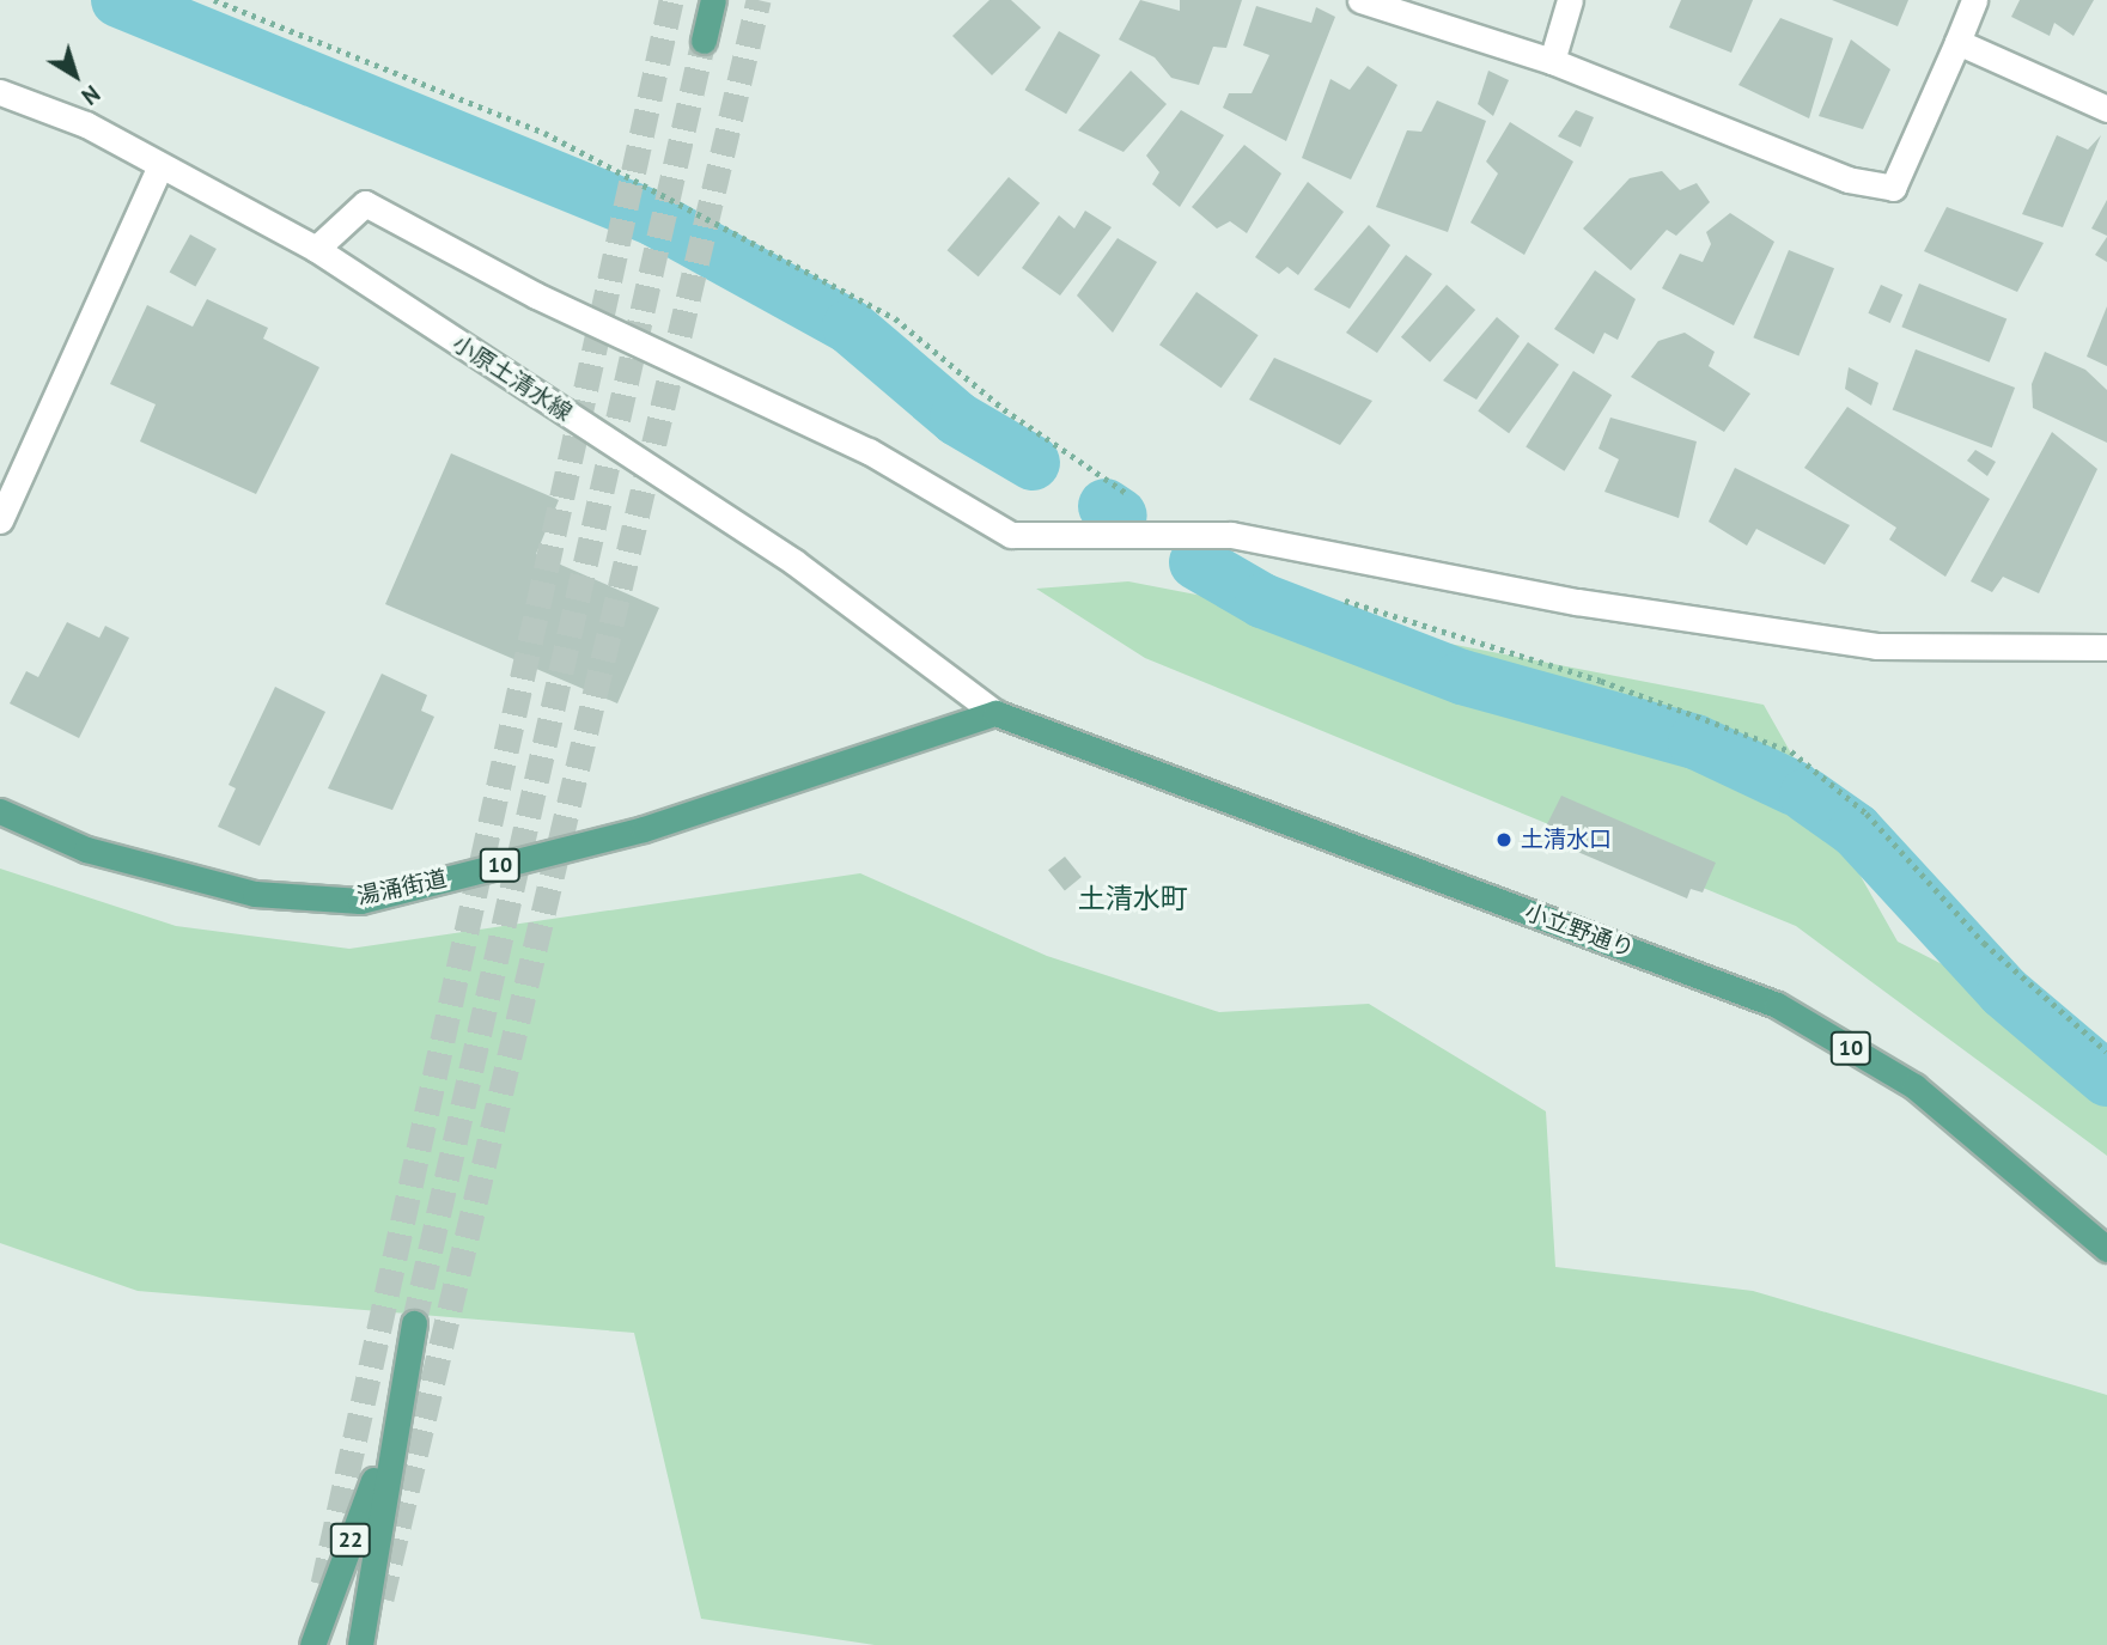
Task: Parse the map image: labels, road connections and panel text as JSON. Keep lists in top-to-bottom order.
{
  "streets": {
    "main road": [
      "10",
      "湯涌街道",
      "小立野通り",
      "22"
    ],
    "street": ["小原土清水線"]
  },
  "crossings": [
    ["小原土清水線", "湯涌街道"],
    ["小原土清水線", "小立野通り"],
    ["湯涌街道", "小立野通り"]
  ],
  "districts": ["土清水町"],
  "places": ["土清水口"],
  "north": "bottom right"
}
